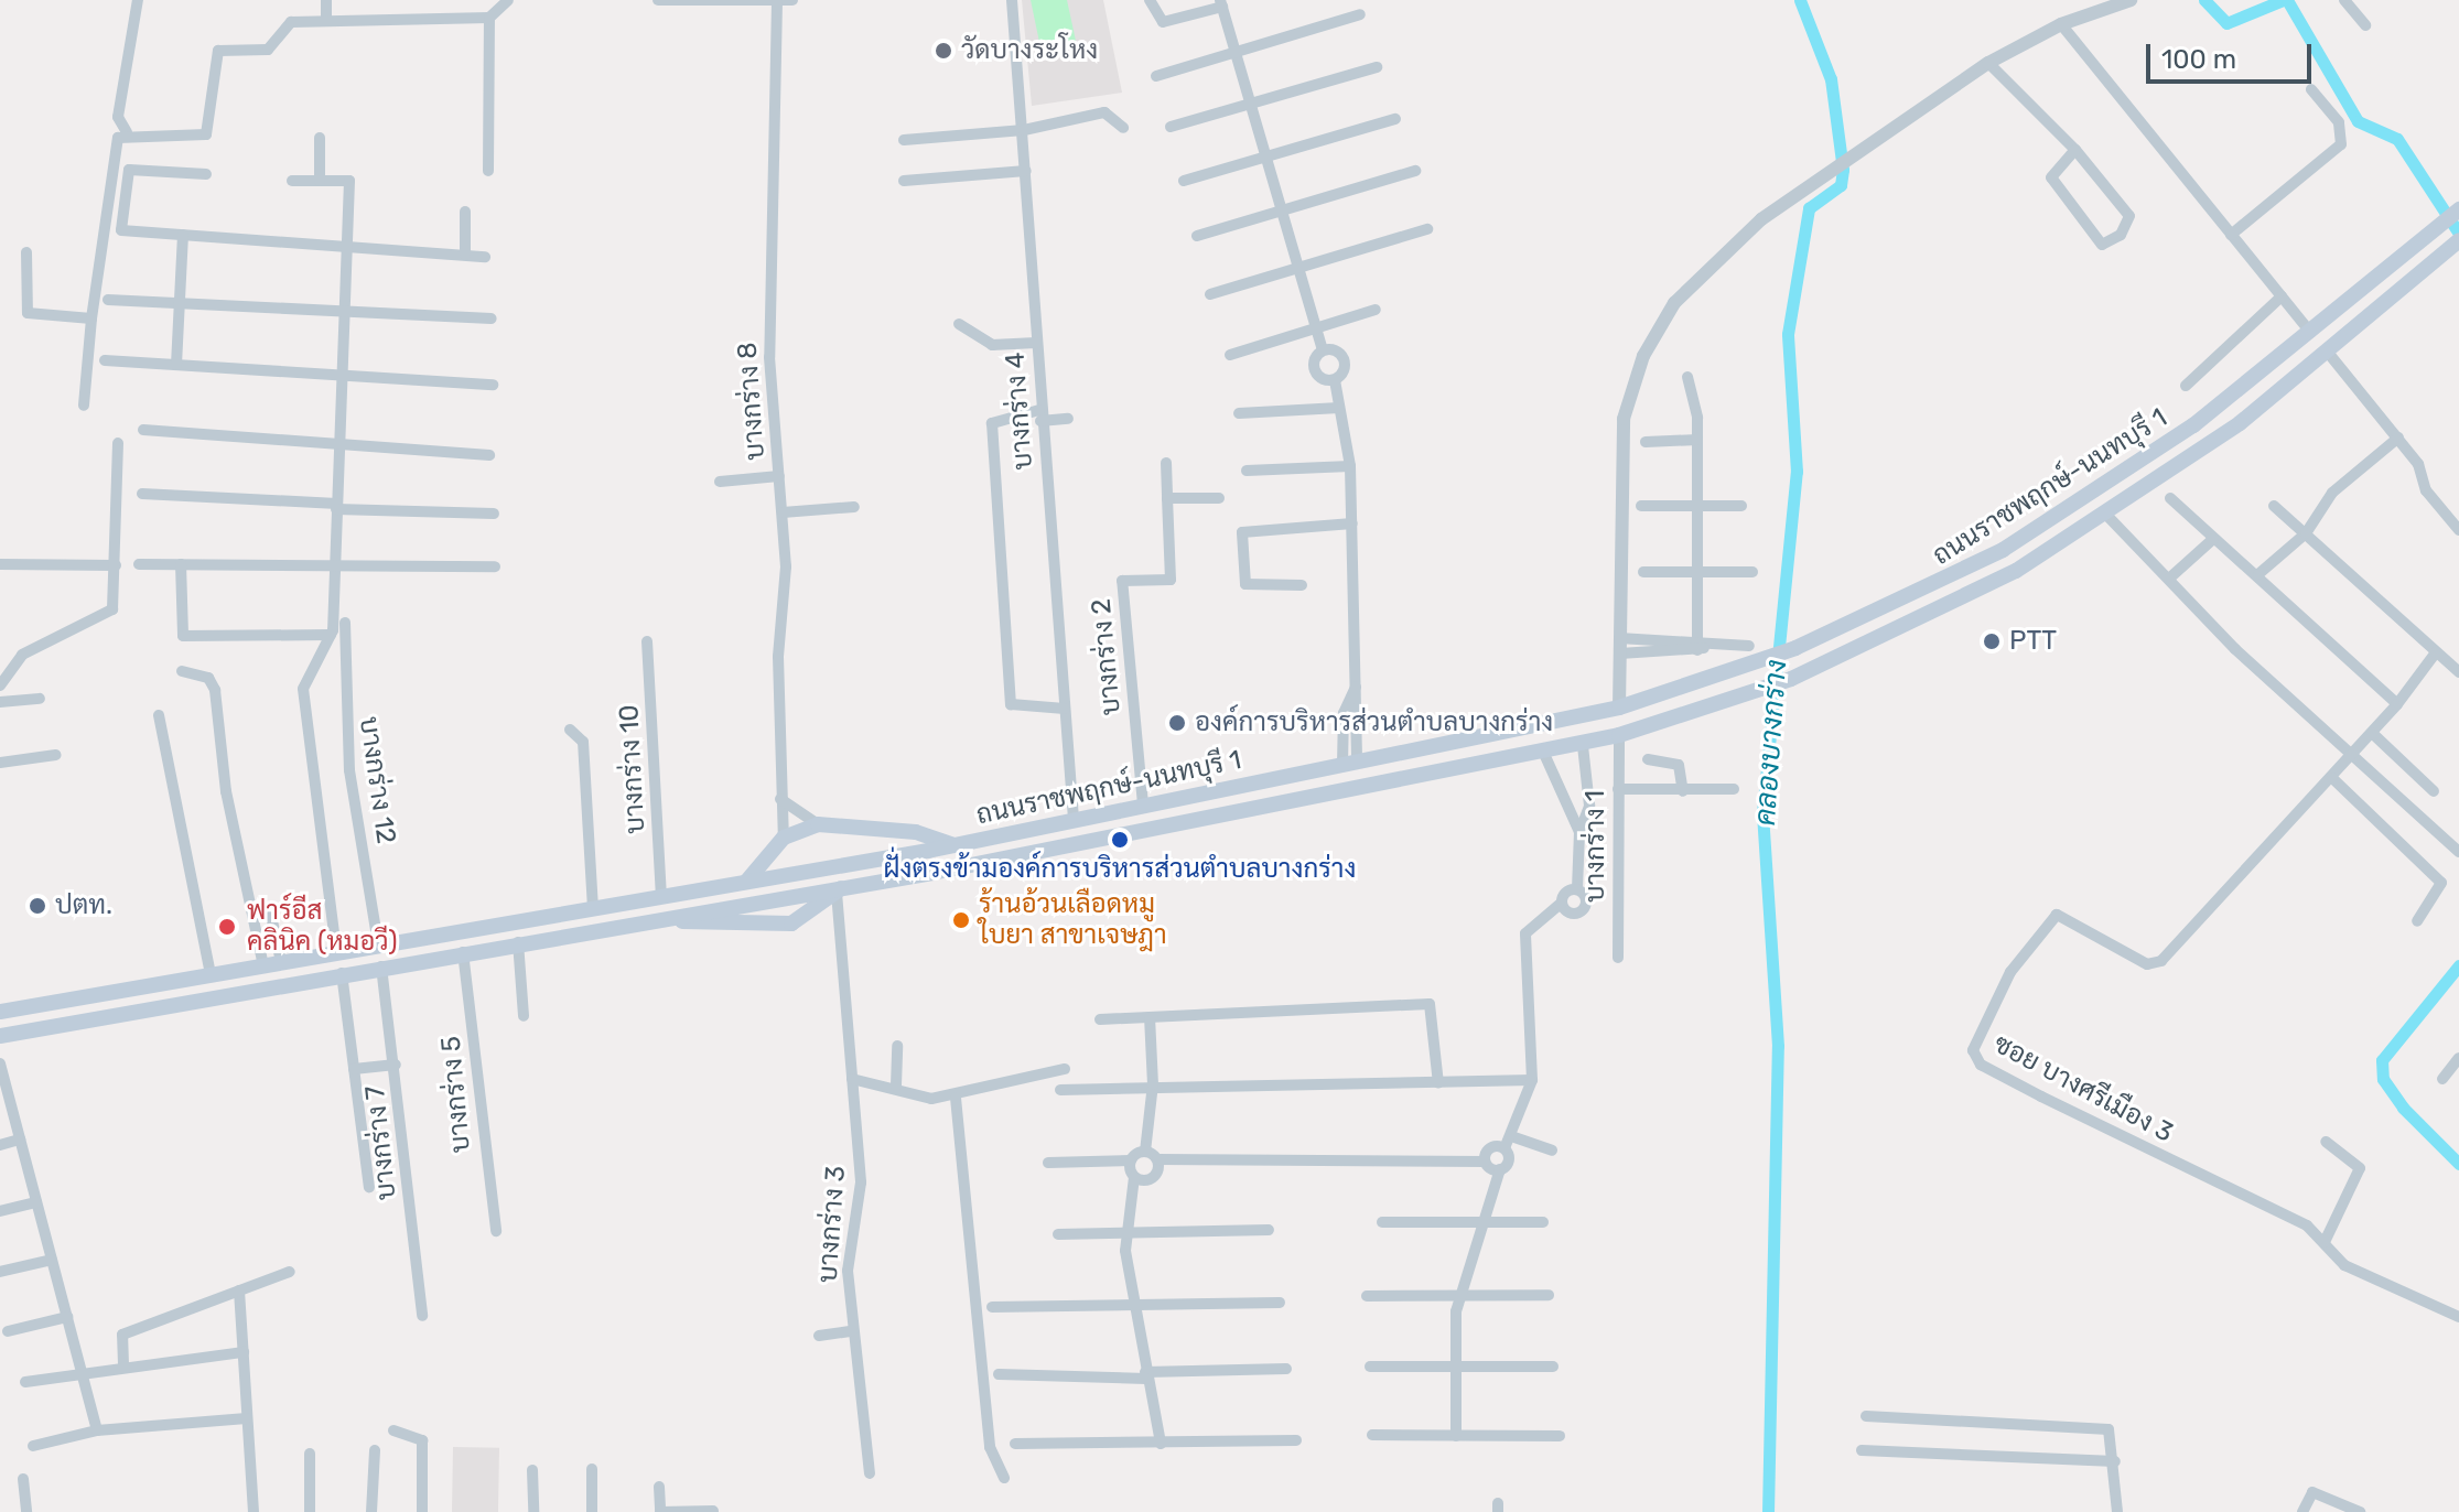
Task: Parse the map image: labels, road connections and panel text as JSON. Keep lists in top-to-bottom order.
{
  "streets": {
    "main road": ["ถนนราชพฤกษ์-นนทบุรี 1"],
    "street": [
      "บางกร่าง 8",
      "บางกร่าง 4",
      "บางกร่าง 2",
      "บางกร่าง 10",
      "บางกร่าง 12",
      "บางกร่าง 1",
      "ซอย บางศรีเมือง 3",
      "บางกร่าง 5",
      "บางกร่าง 7",
      "บางกร่าง 3"
    ]
  },
  "crossings": [
    ["บางกร่าง 4", "ถนนราชพฤกษ์-นนทบุรี 1"],
    ["ถนนราชพฤกษ์-นนทบุรี 1", "บางกร่าง 2"],
    ["ถนนราชพฤกษ์-นนทบุรี 1", "บางกร่าง 10"],
    ["ถนนราชพฤกษ์-นนทบุรี 1", "บางกร่าง 12"],
    ["ถนนราชพฤกษ์-นนทบุรี 1", "บางกร่าง 1"],
    ["ถนนราชพฤกษ์-นนทบุรี 1", "บางกร่าง 5"],
    ["ถนนราชพฤกษ์-นนทบุรี 1", "บางกร่าง 7"],
    ["ถนนราชพฤกษ์-นนทบุรี 1", "บางกร่าง 3"]
  ],
  "water": ["คลองบางกร่าง"],
  "places": [
    "วัดบางระโหง",
    "PTT",
    "องค์การบริหารส่วนตำบลบางกร่าง",
    "ฝั่งตรงข้ามองค์การบริหารส่วนตำบลบางกร่าง",
    "ปตท.",
    "ร้านอ้วนเลือดหมู ใบยา สาขาเจษฎา",
    "ฟาร์อีส คลินิค (หมอวี)"
  ],
  "scale_bar": "100 m"
}
